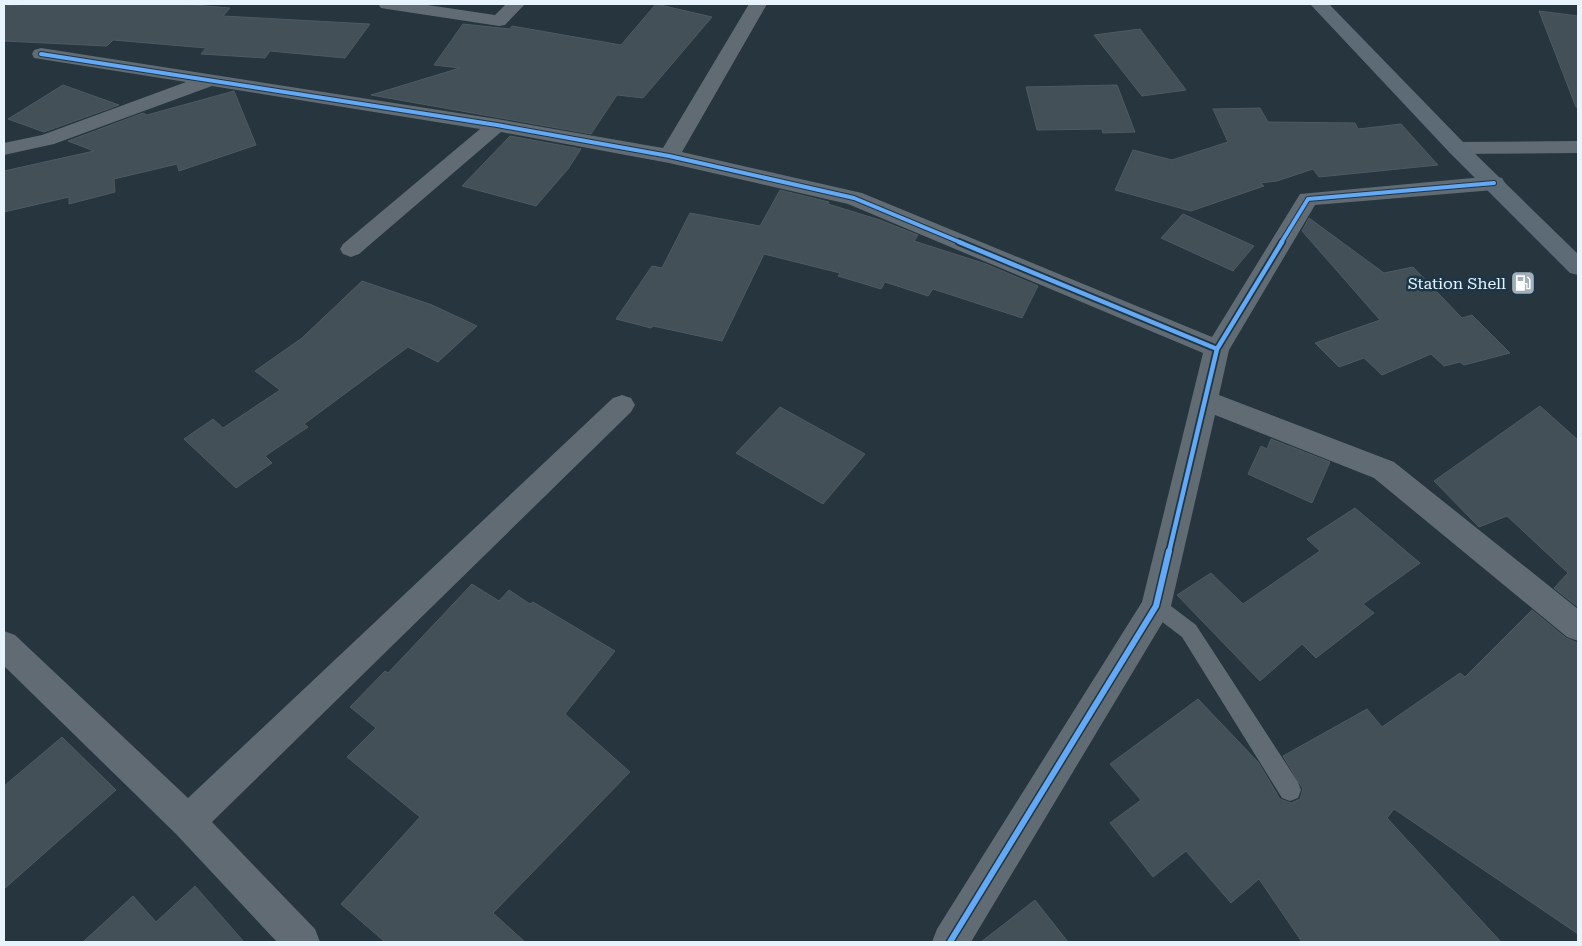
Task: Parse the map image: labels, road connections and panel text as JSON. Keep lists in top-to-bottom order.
{
  "places": {
    "fuel station": ["Station Shell"]
  }
}
